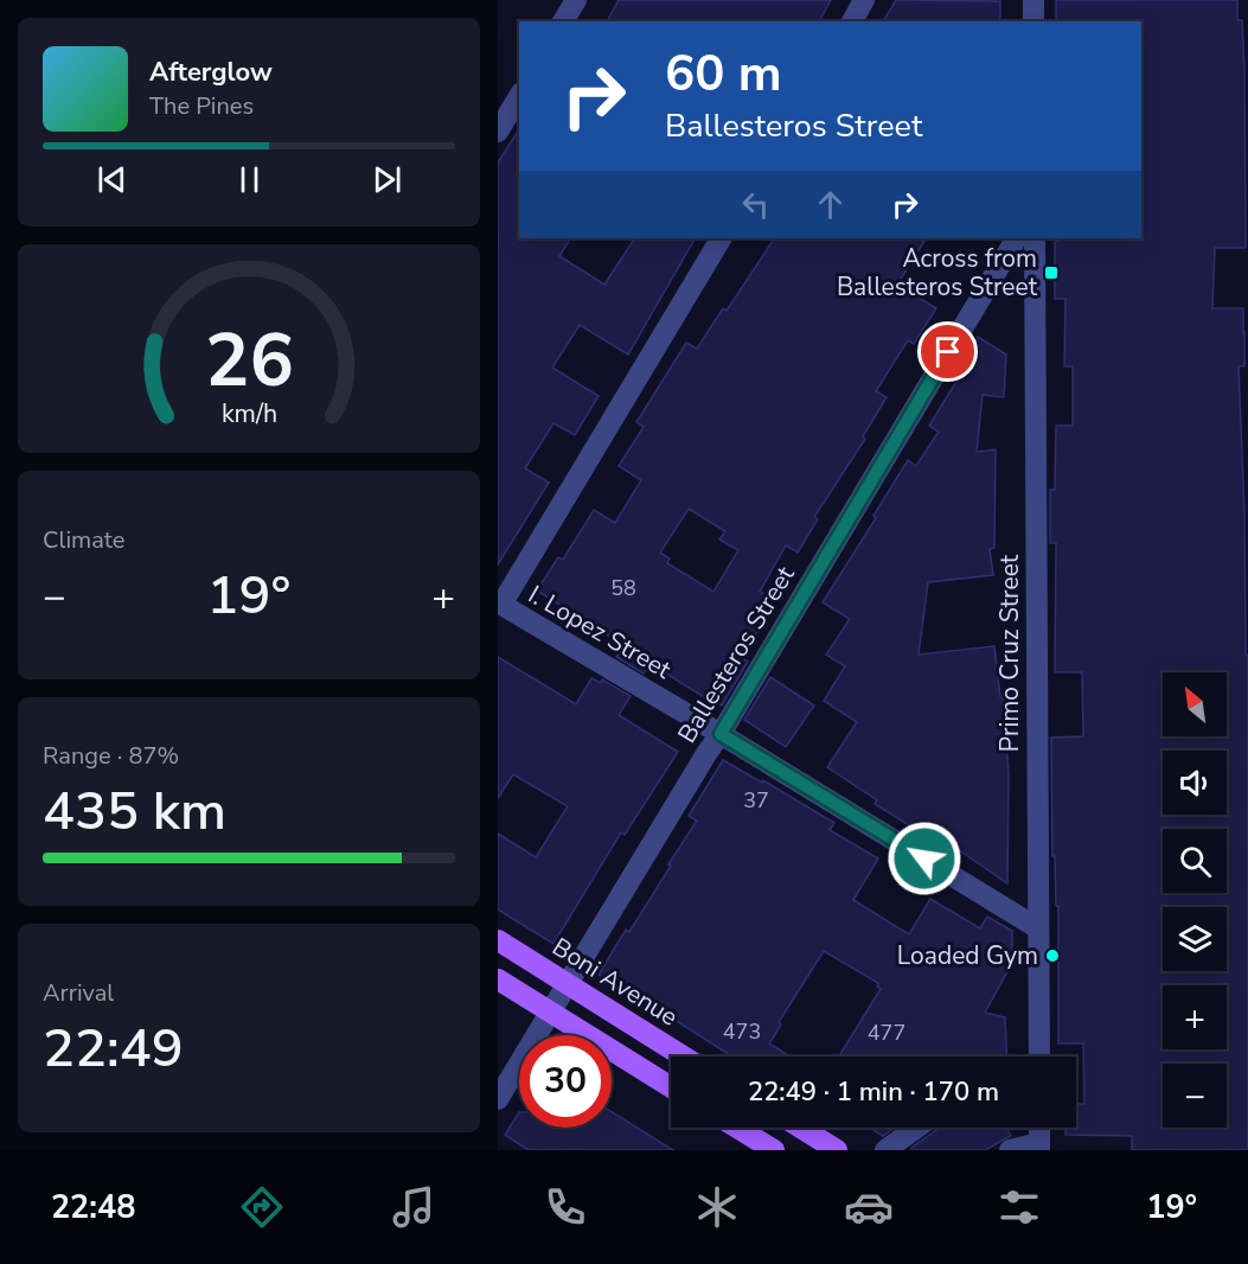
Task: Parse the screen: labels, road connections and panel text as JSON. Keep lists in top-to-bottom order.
{
  "streets": {
    "main road": ["Boni Avenue"],
    "street": ["I. Lopez Street", "Primo Cruz Street", "Ballesteros Street"]
  },
  "crossings": [
    ["I. Lopez Street", "Primo Cruz Street"],
    ["I. Lopez Street", "Ballesteros Street"],
    ["Ballesteros Street", "Boni Avenue"]
  ],
  "places": {
    "transit": ["Across from Ballesteros Street"],
    "other": ["Loaded Gym"]
  },
  "house_numbers": [
    "58",
    "37",
    "473",
    "477"
  ],
  "north": "top left",
  "page": {
    "turn": ["60 m", "Ballesteros Street"],
    "song": ["Afterglow", "The Pines"],
    "tile": [
      "Climate",
      ["Range · 87%", "435 km"],
      ["Arrival", "22:49"]
    ],
    "heat": ["−", "19°", "+"],
    "map_buttons": ["+", "−"],
    "limit": "30",
    "trip": "22:49 · 1 min · 170 m",
    "tabs": ["22:48", "19°"],
    "gauge": ["26", "km/h"]
  }
}
